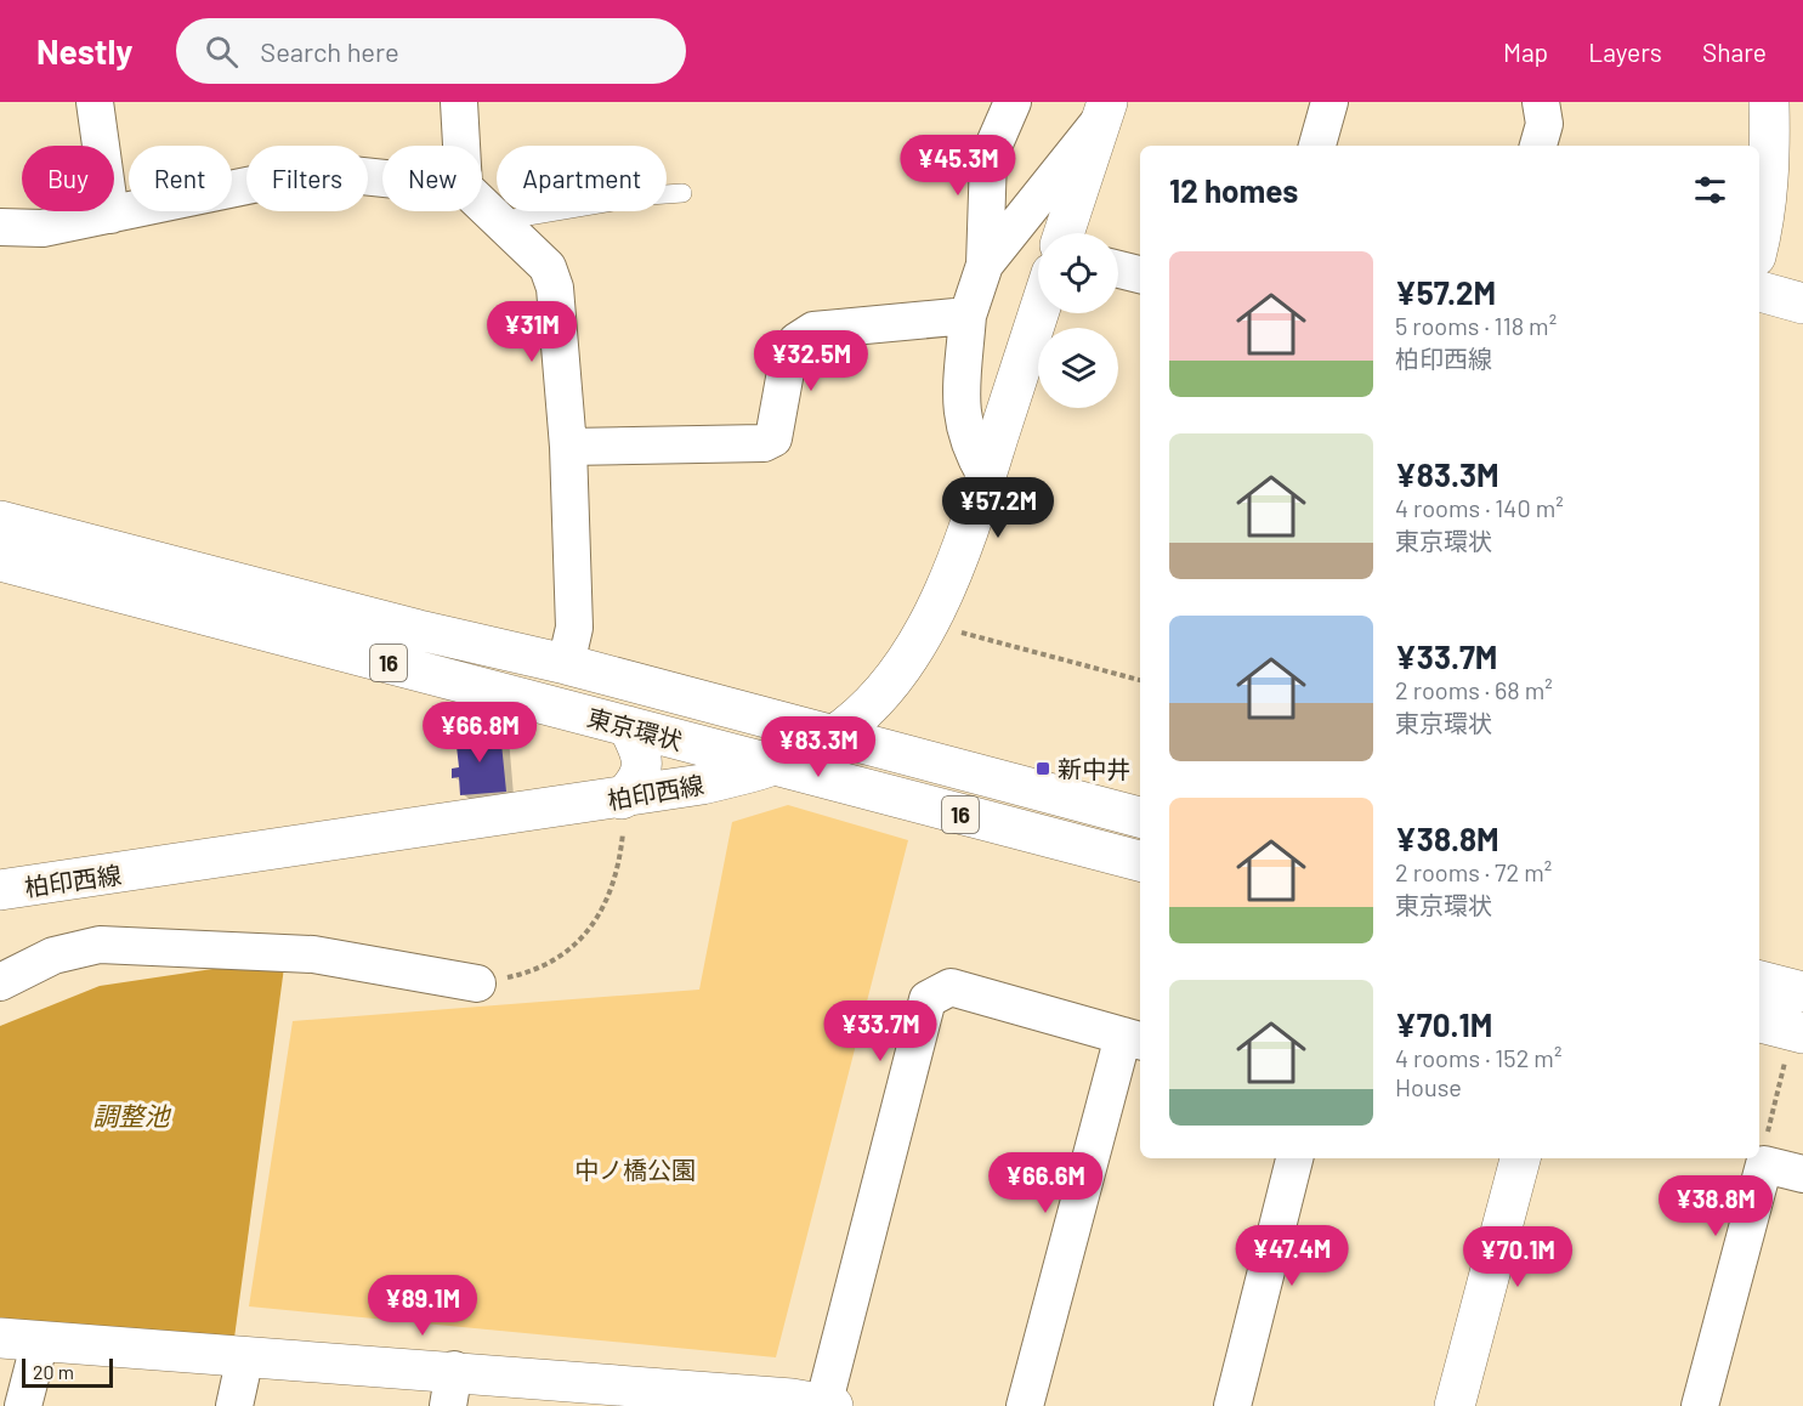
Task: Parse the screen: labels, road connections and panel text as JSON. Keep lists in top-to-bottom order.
{
  "streets": {
    "main road": ["16", "東京環状", "柏印西線"]
  },
  "crossings": [
    ["東京環状", "柏印西線"]
  ],
  "water": ["調整池"],
  "parks": ["中ノ橋公園"],
  "places": {
    "transit": ["新中井"]
  },
  "scale_bar": "20 m",
  "page": {
    "header": "Nestly",
    "search": "Search here",
    "nav": ["Map", "Layers", "Share"],
    "price": [
      "¥45.3M",
      "¥31M",
      "¥32.5M",
      "¥57.2M",
      "¥66.8M",
      "¥83.3M",
      "¥33.7M",
      "¥66.6M",
      "¥38.8M",
      "¥47.4M",
      "¥70.1M",
      "¥89.1M"
    ],
    "chip": [
      "Buy",
      "Rent",
      "Filters",
      "New",
      "Apartment"
    ],
    "heading": "12 homes",
    "list": [
      {
        "name": "¥57.2M",
        "note": "5 rooms · 118 m² · 柏印西線"
      },
      {
        "name": "¥83.3M",
        "note": "4 rooms · 140 m² · 東京環状"
      },
      {
        "name": "¥33.7M",
        "note": "2 rooms · 68 m² · 東京環状"
      },
      {
        "name": "¥38.8M",
        "note": "2 rooms · 72 m² · 東京環状"
      },
      {
        "name": "¥70.1M",
        "note": "4 rooms · 152 m² · House"
      }
    ],
    "scale": "20 m"
  }
}
